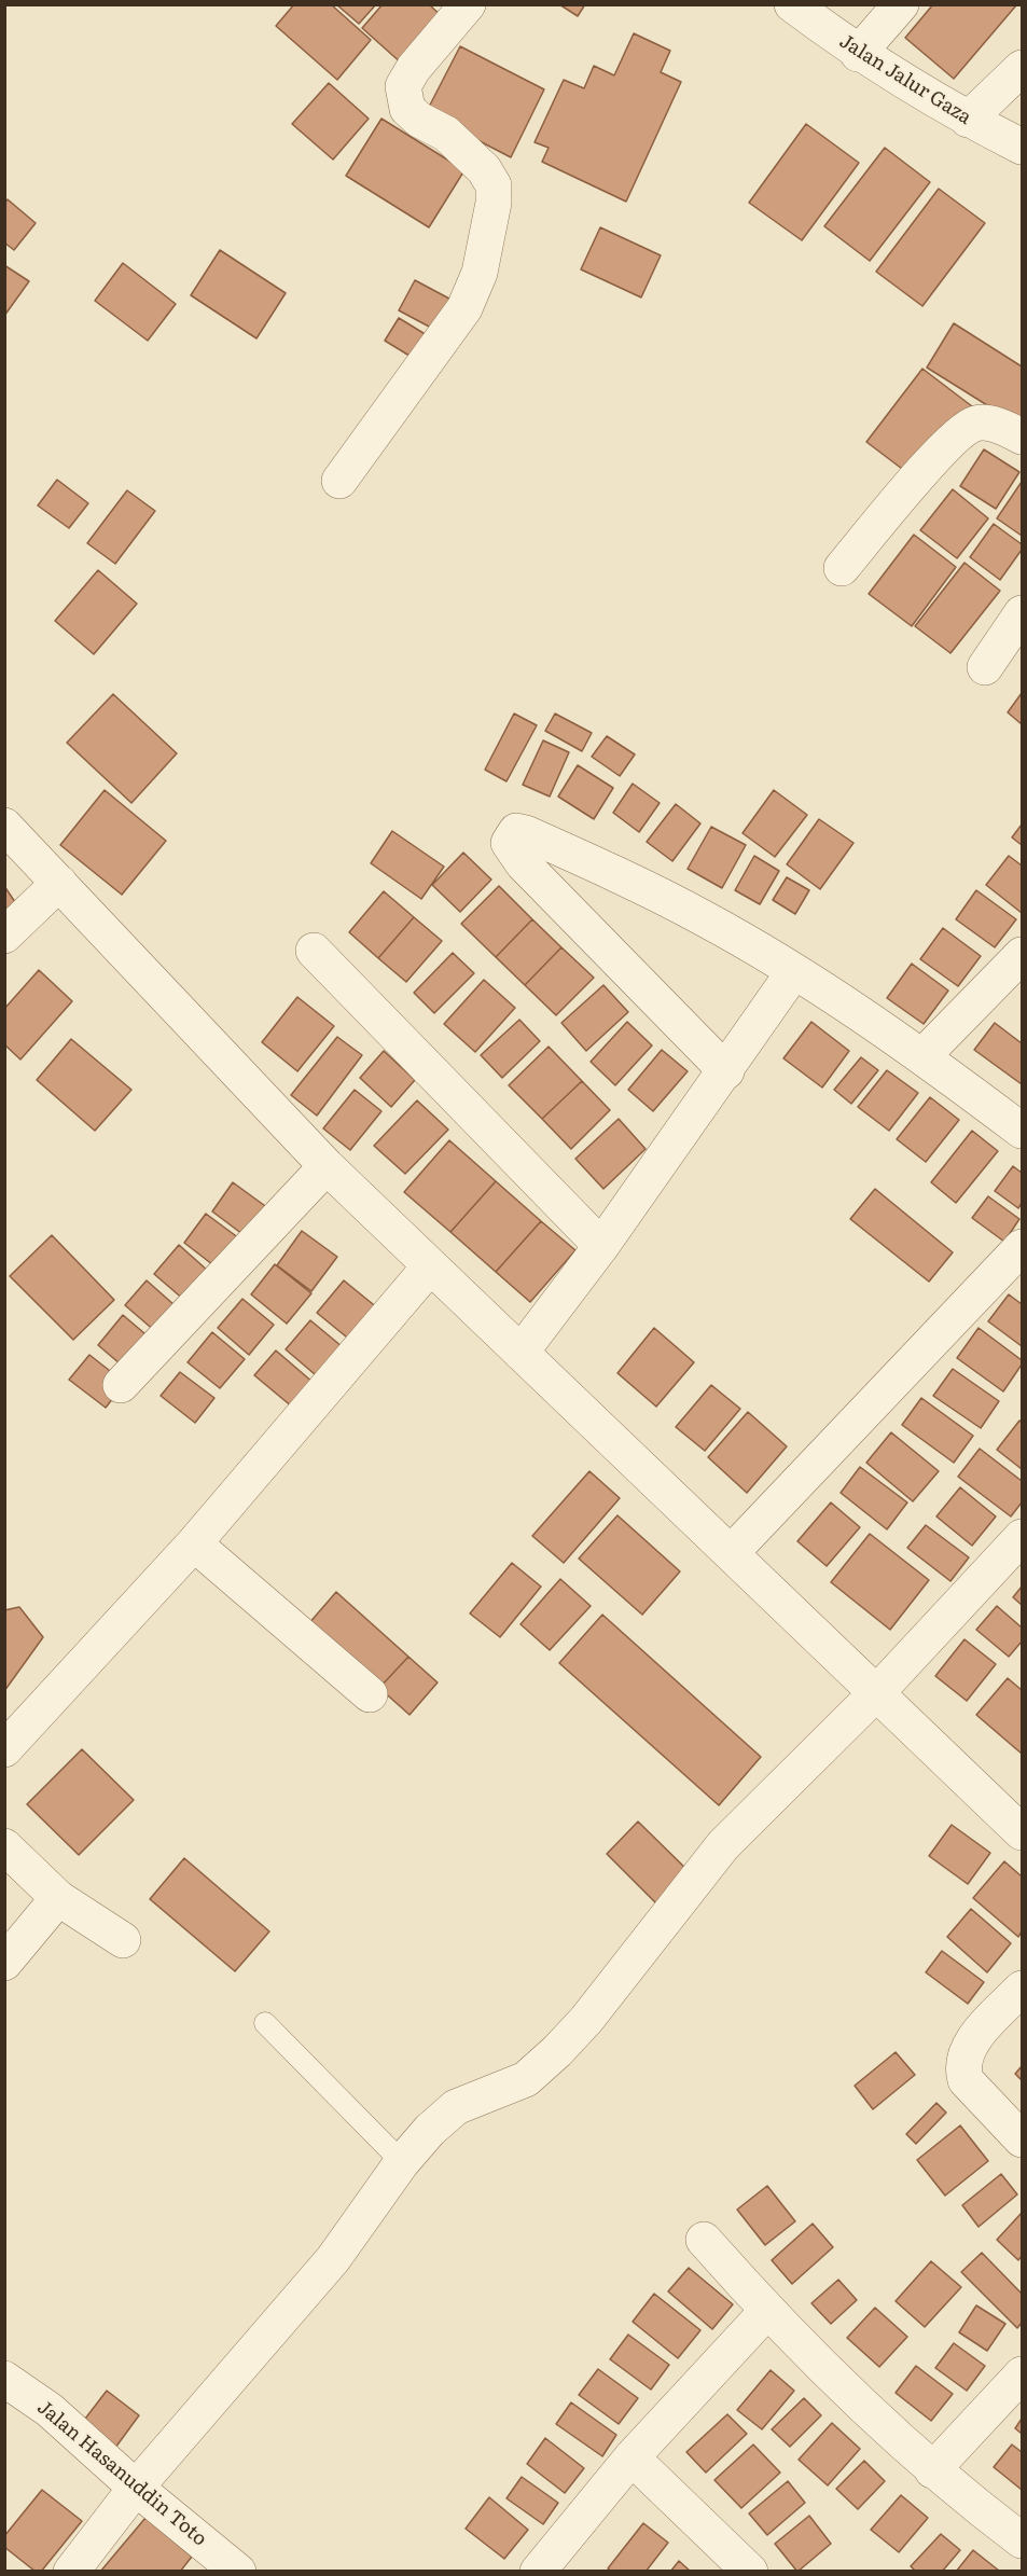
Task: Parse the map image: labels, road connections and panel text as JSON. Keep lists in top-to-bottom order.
{
  "streets": {
    "street": ["Jalan Jalur Gaza", "Jalan Hasanuddin Toto"]
  }
}
